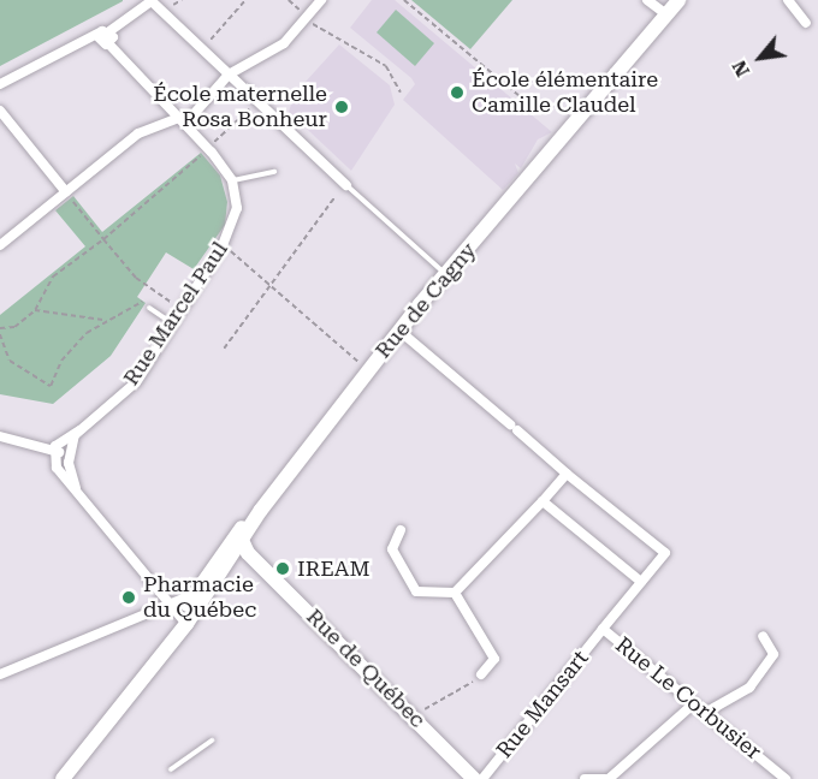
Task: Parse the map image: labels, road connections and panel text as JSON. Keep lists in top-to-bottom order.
{
  "streets": {
    "main road": ["Rue de Cagny", "Rue de Québec"],
    "street": ["Rue Marcel Paul", "Rue Le Corbusier", "Rue Mansart"]
  },
  "crossings": [
    ["Rue de Cagny", "Rue de Québec"],
    ["Rue de Cagny", "Rue Le Corbusier"],
    ["Rue Le Corbusier", "Rue Mansart"]
  ],
  "places": [
    "École élémentaire Camille Claudel",
    "École maternelle Rosa Bonheur",
    "IREAM",
    "Pharmacie du Québec"
  ],
  "north": "bottom left"
}
